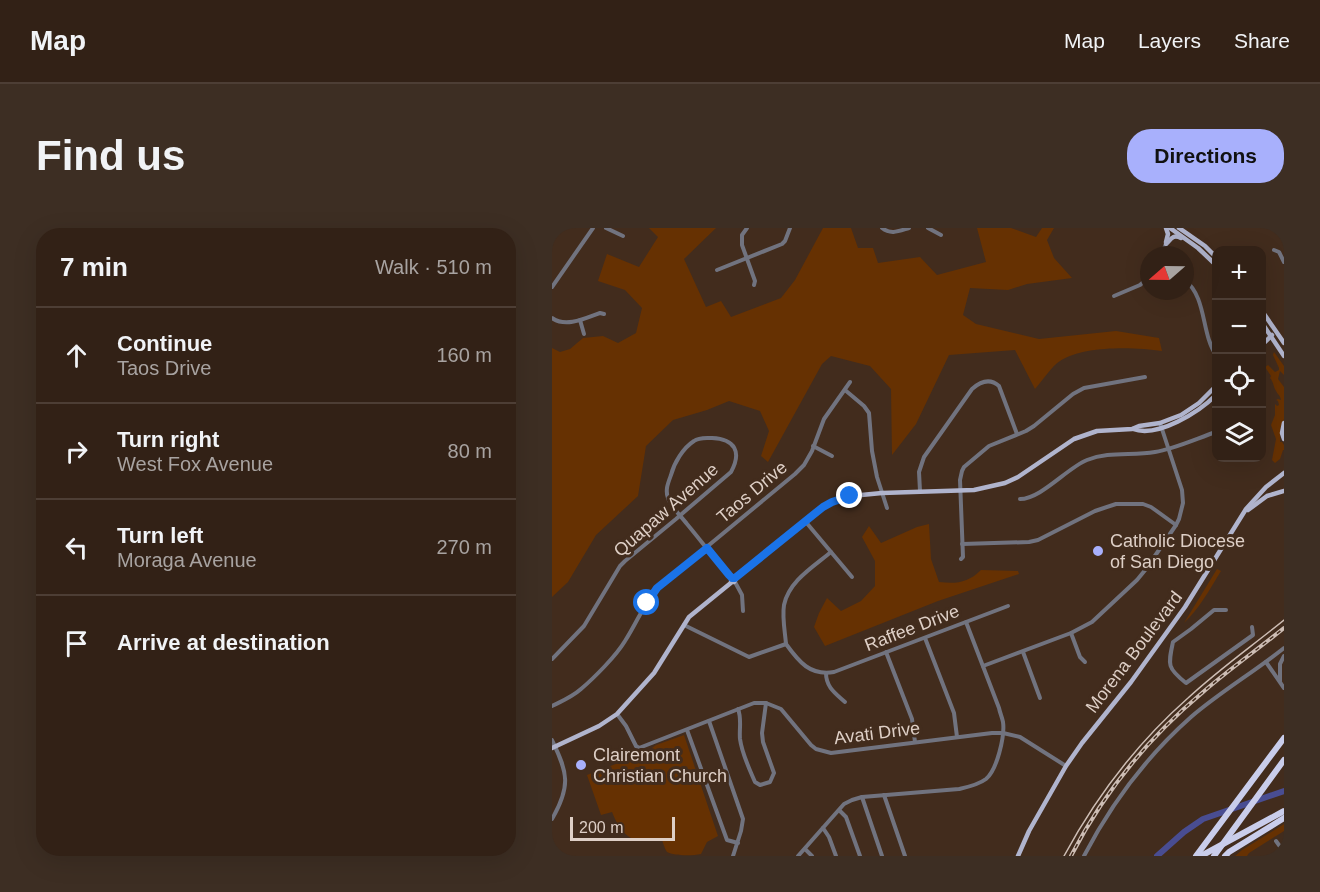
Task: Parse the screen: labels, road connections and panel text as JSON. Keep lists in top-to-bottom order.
{
  "streets": {
    "main road": ["Morena Boulevard"],
    "street": [
      "Taos Drive",
      "Quapaw Avenue",
      "Raffee Drive",
      "Avati Drive"
    ]
  },
  "crossings": [
    ["Morena Boulevard", "Avati Drive"]
  ],
  "places": ["Catholic Diocese of San Diego", "Clairemont Christian Church"],
  "scale_bar": "200 m",
  "north": "left",
  "page": {
    "header": "Map",
    "nav": ["Map", "Layers", "Share"],
    "buttons": "Directions",
    "title": "Find us",
    "heading": ["7 min", "Walk · 510 m"],
    "map_buttons": ["+", "−"],
    "list": [
      ["Continue", "Taos Drive", "160 m"],
      ["Turn right", "West Fox Avenue", "80 m"],
      ["Turn left", "Moraga Avenue", "270 m"],
      "Arrive at destination"
    ],
    "scale": "200 m"
  }
}
